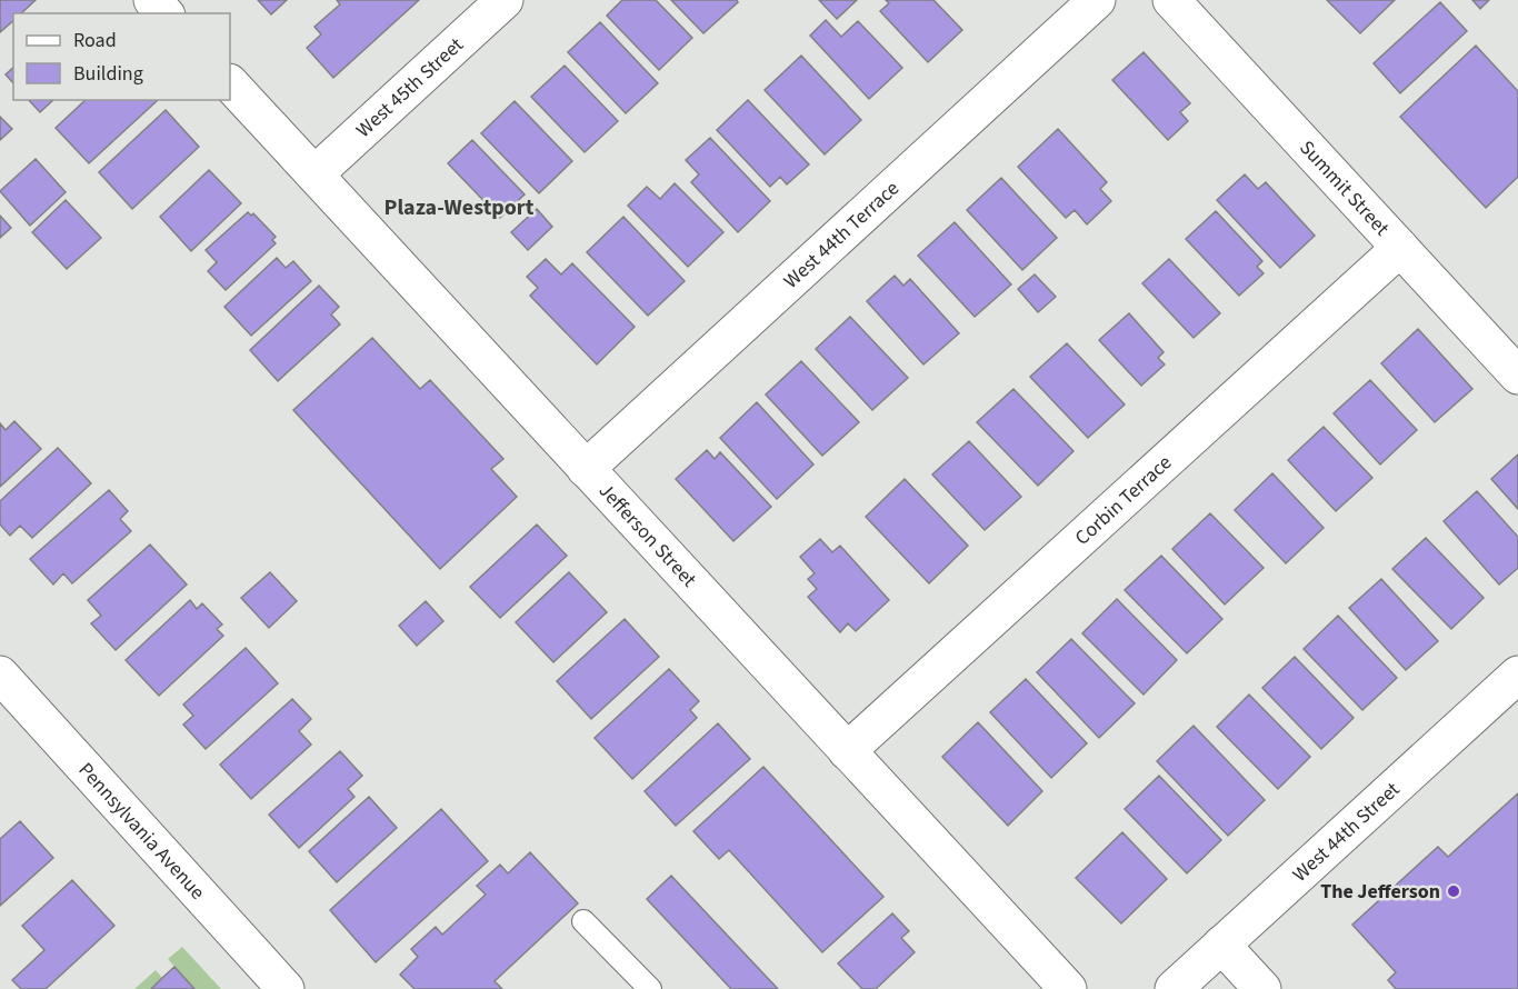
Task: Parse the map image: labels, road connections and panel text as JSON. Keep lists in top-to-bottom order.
{
  "streets": {
    "street": [
      "West 45th Street",
      "Summit Street",
      "West 44th Terrace",
      "Corbin Terrace",
      "Jefferson Street",
      "Pennsylvania Avenue",
      "West 44th Street"
    ]
  },
  "crossings": [
    ["West 45th Street", "Jefferson Street"],
    ["Summit Street", "Corbin Terrace"],
    ["West 44th Terrace", "Jefferson Street"],
    ["Corbin Terrace", "Jefferson Street"]
  ],
  "districts": ["Plaza-Westport"],
  "places": ["The Jefferson"],
  "legend": ["Road", "Building"]
}
